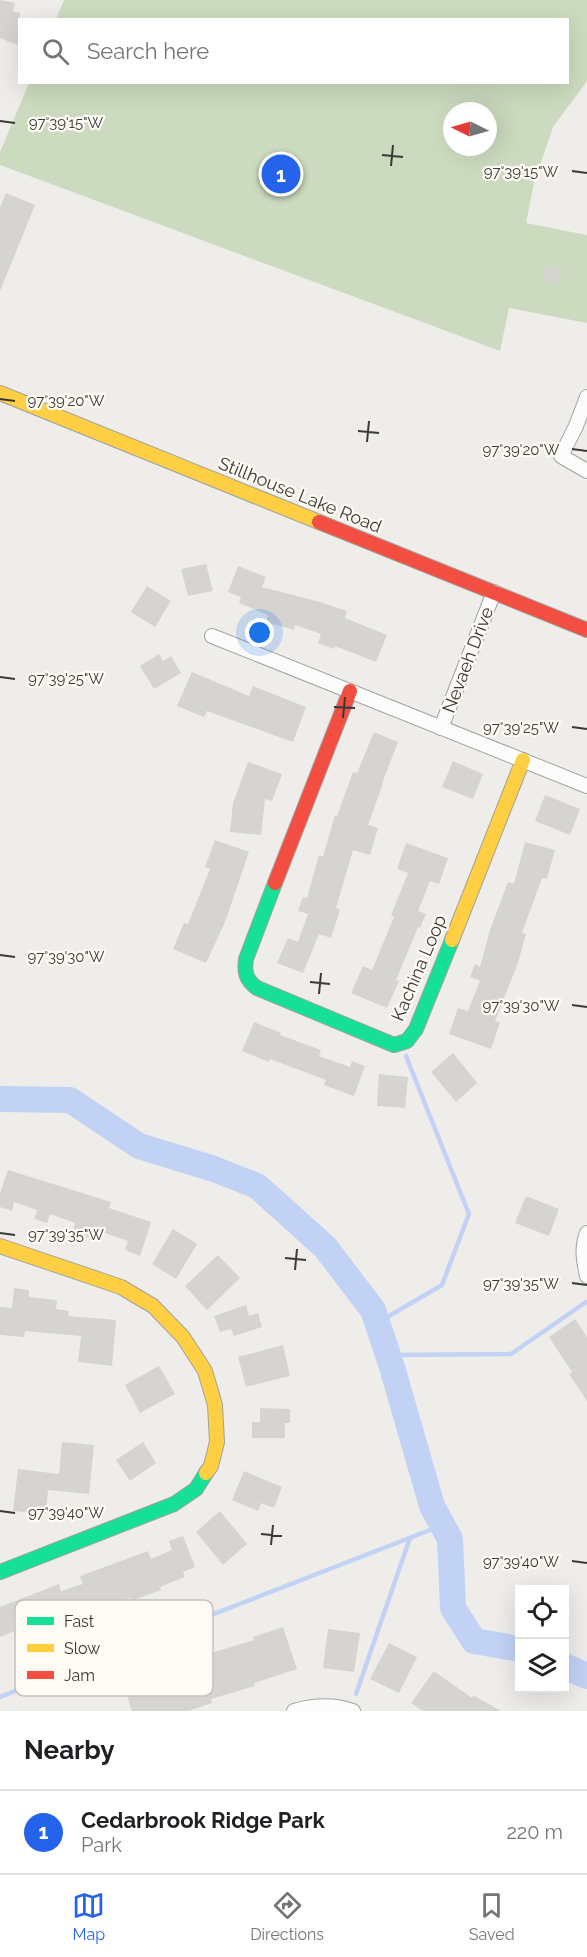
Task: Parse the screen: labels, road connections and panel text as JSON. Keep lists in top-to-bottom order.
{
  "streets": {
    "street": ["Stillhouse Lake Road", "Nevaeh Drive", "Kachina Loop"]
  },
  "crossings": [
    ["Stillhouse Lake Road", "Nevaeh Drive"]
  ],
  "legend": ["Fast", "Slow", "Jam"],
  "north": "left",
  "page": {
    "search": "Search here",
    "pins": "1",
    "heading": "Nearby",
    "list": [
      {
        "mark": "1",
        "name": "Cedarbrook Ridge Park",
        "note": "Park",
        "value": "220 m"
      }
    ],
    "nav": ["Map", "Directions", "Saved"]
  },
  "coordinates": [
    "97°39'15\"W",
    "97°39'20\"W",
    "97°39'25\"W",
    "97°39'30\"W",
    "97°39'35\"W",
    "97°39'40\"W"
  ]
}
